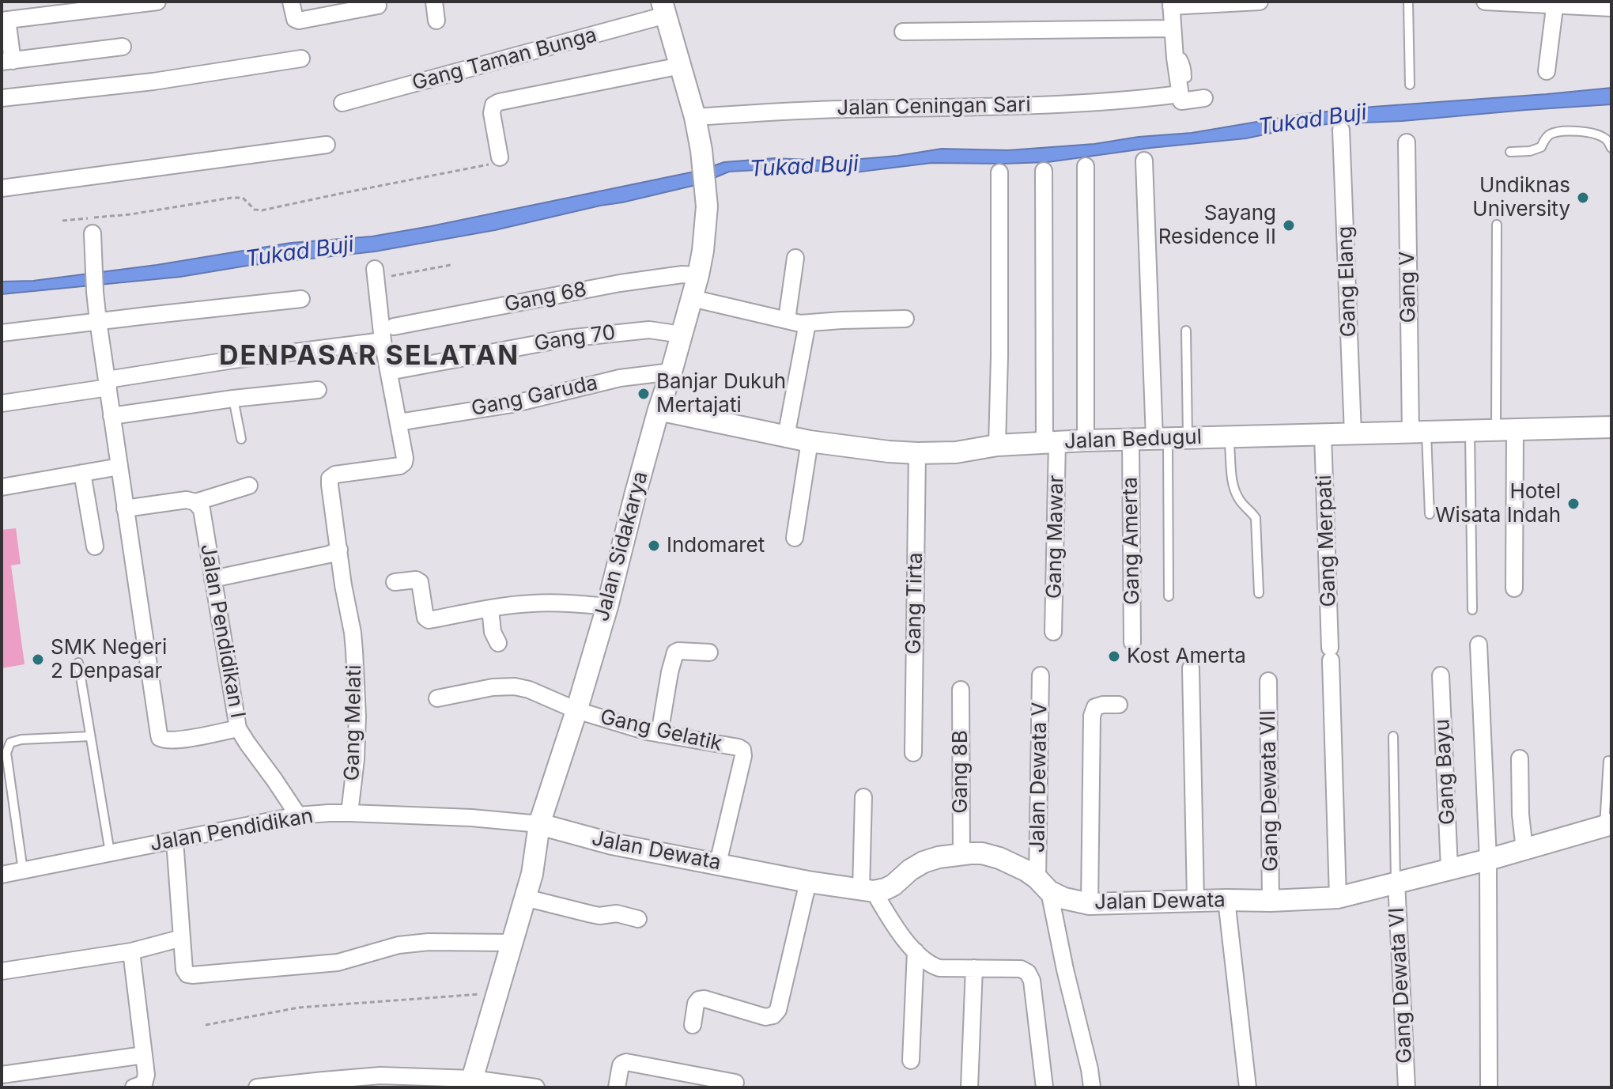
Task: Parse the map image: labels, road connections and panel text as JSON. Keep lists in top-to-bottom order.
{
  "streets": {
    "street": [
      "Gang Taman Bunga",
      "Jalan Ceningan Sari",
      "Gang Elang",
      "Gang V",
      "Gang 68",
      "Gang 70",
      "Gang Garuda",
      "Jalan Bedugul",
      "Gang Mawar",
      "Gang Amerta",
      "Gang Merpati",
      "Jalan Sidakarya",
      "Gang Tirta",
      "Jalan Pendidikan I",
      "Gang Melati",
      "Gang Gelatik",
      "Gang 8B",
      "Gang Bayu",
      "Jalan Dewata V",
      "Gang Dewata VII",
      "Jalan Pendidikan",
      "Jalan Dewata",
      "Gang Dewata VI"
    ]
  },
  "crossings": [
    ["Gang Taman Bunga", "Jalan Sidakarya"],
    ["Jalan Ceningan Sari", "Jalan Sidakarya"],
    ["Gang Elang", "Jalan Bedugul"],
    ["Gang V", "Jalan Bedugul"],
    ["Gang 68", "Jalan Sidakarya"],
    ["Gang 70", "Jalan Sidakarya"],
    ["Gang Garuda", "Jalan Sidakarya"],
    ["Gang Garuda", "Gang Melati"],
    ["Jalan Bedugul", "Gang Mawar"],
    ["Jalan Bedugul", "Gang Amerta"],
    ["Jalan Bedugul", "Gang Merpati"],
    ["Jalan Bedugul", "Jalan Sidakarya"],
    ["Jalan Bedugul", "Gang Tirta"],
    ["Gang Merpati", "Jalan Dewata"],
    ["Jalan Sidakarya", "Gang Gelatik"],
    ["Jalan Sidakarya", "Jalan Pendidikan"],
    ["Jalan Sidakarya", "Jalan Dewata"],
    ["Jalan Pendidikan I", "Jalan Pendidikan"],
    ["Gang Melati", "Jalan Pendidikan"],
    ["Gang Gelatik", "Jalan Dewata"],
    ["Gang 8B", "Jalan Dewata"],
    ["Gang Bayu", "Jalan Dewata"],
    ["Jalan Dewata V", "Jalan Dewata"],
    ["Gang Dewata VII", "Jalan Dewata"],
    ["Jalan Pendidikan", "Jalan Dewata"],
    ["Jalan Dewata", "Gang Dewata VI"]
  ],
  "districts": ["DENPASAR SELATAN"],
  "water": ["Tukad Buji"],
  "places": [
    "Undiknas University",
    "Sayang Residence II",
    "Banjar Dukuh Mertajati",
    "Hotel Wisata Indah",
    "Indomaret",
    "Kost Amerta",
    "SMK Negeri 2 Denpasar"
  ]
}
